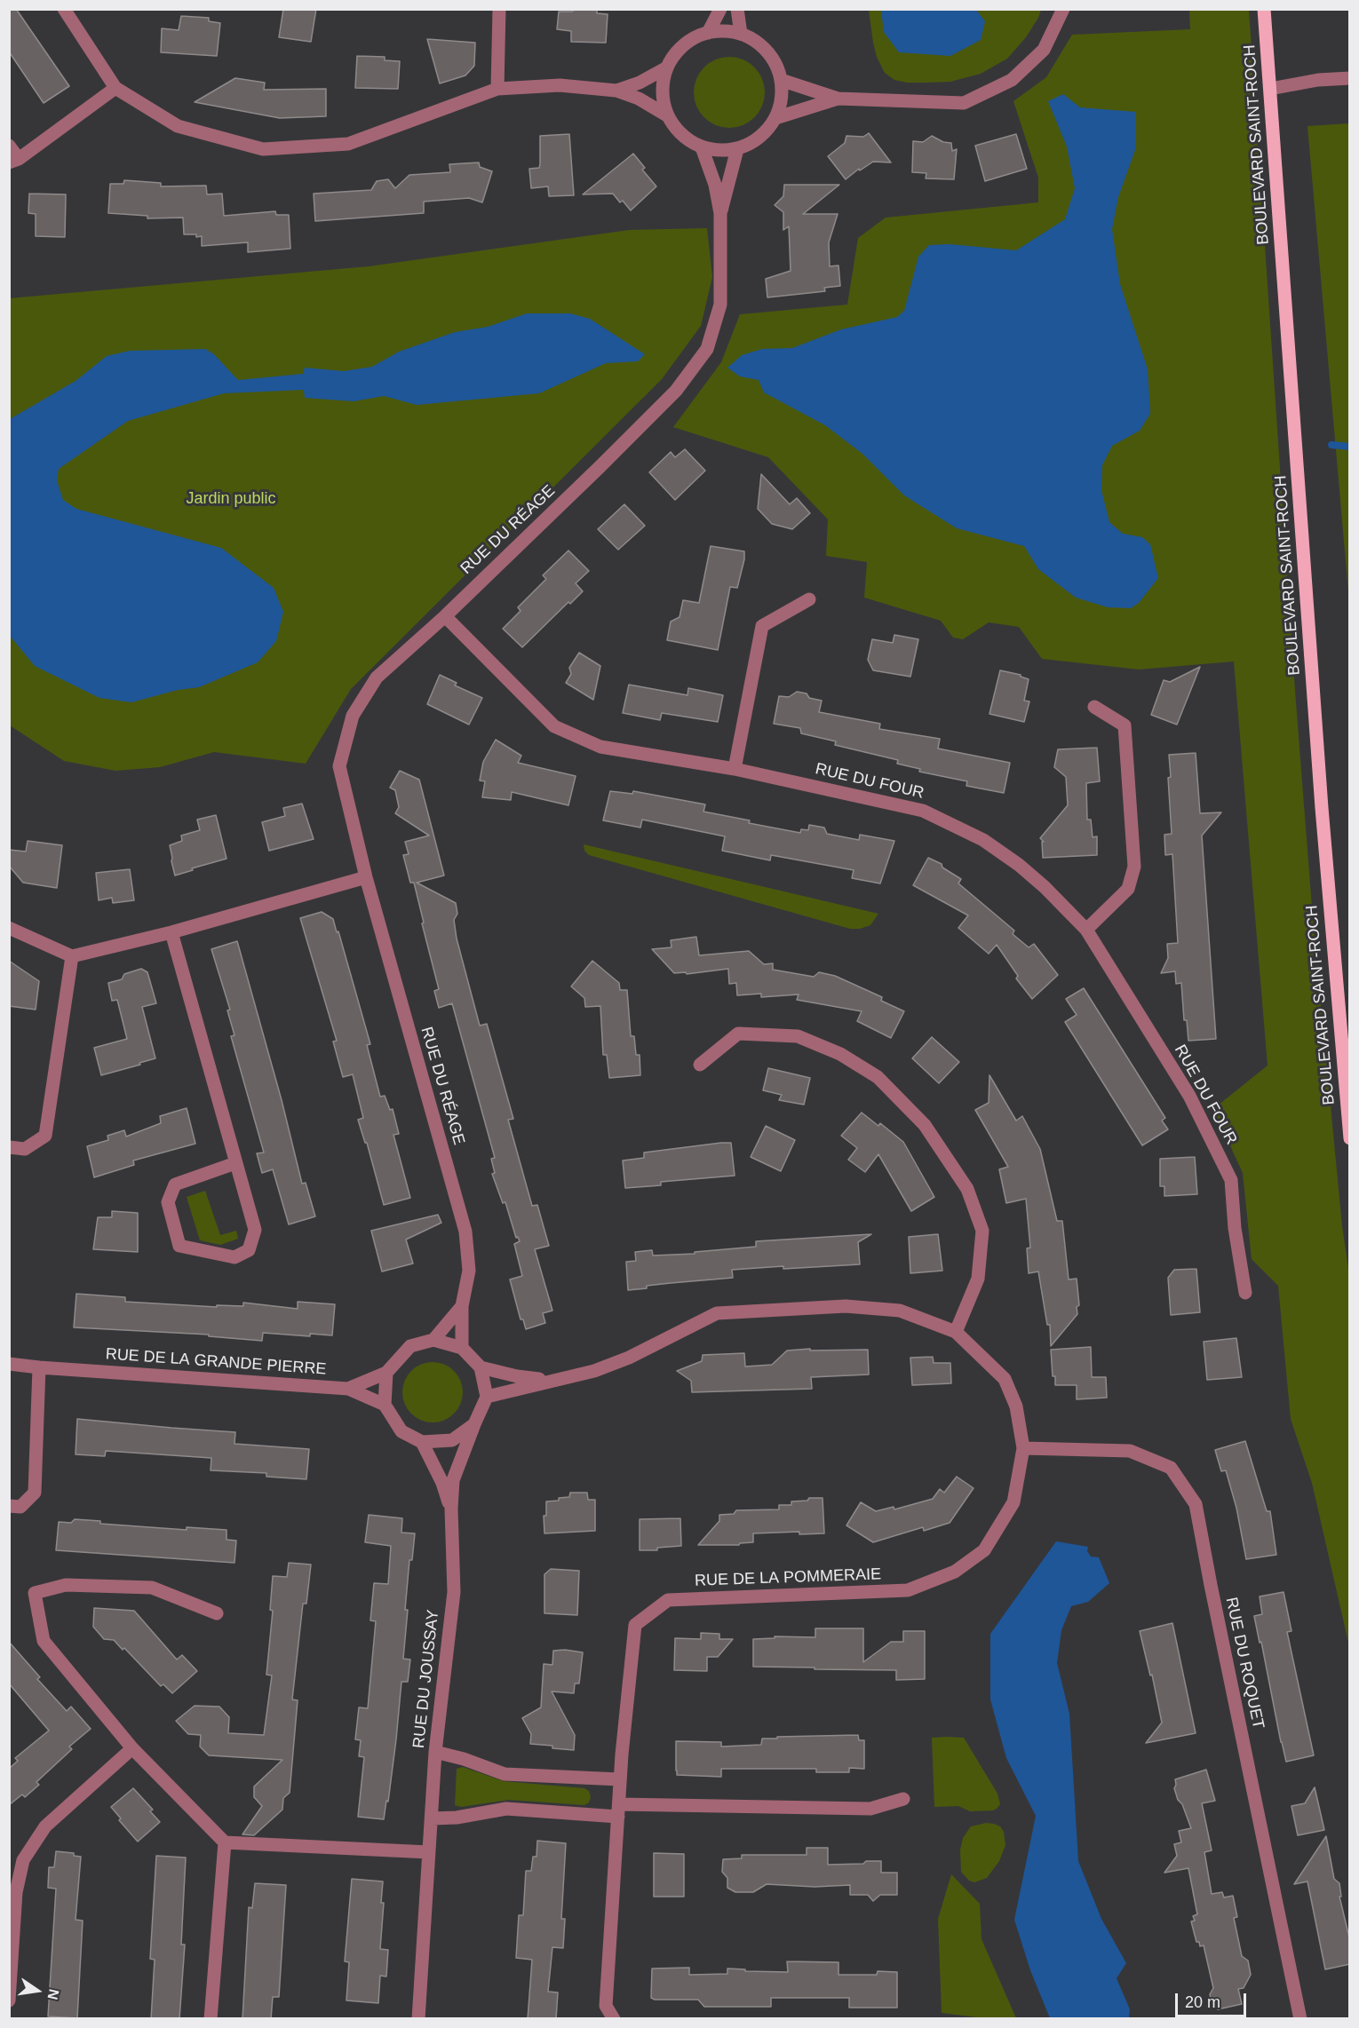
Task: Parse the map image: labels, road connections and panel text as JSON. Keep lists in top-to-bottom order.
{
  "streets": {
    "main road": ["BOULEVARD SAINT-ROCH"],
    "street": [
      "RUE DU RÉAGE",
      "RUE DU FOUR",
      "RUE DE LA GRANDE PIERRE",
      "RUE DE LA POMMERAIE",
      "RUE DU ROQUET",
      "RUE DU JOUSSAY"
    ]
  },
  "crossings": [
    ["RUE DU RÉAGE", "RUE DU FOUR"],
    ["RUE DU RÉAGE", "RUE DE LA GRANDE PIERRE"],
    ["RUE DU RÉAGE", "RUE DU JOUSSAY"],
    ["RUE DE LA GRANDE PIERRE", "RUE DU JOUSSAY"],
    ["RUE DE LA POMMERAIE", "RUE DU ROQUET"]
  ],
  "parks": ["Jardin public"],
  "scale_bar": "20 m",
  "north": "right"
}
